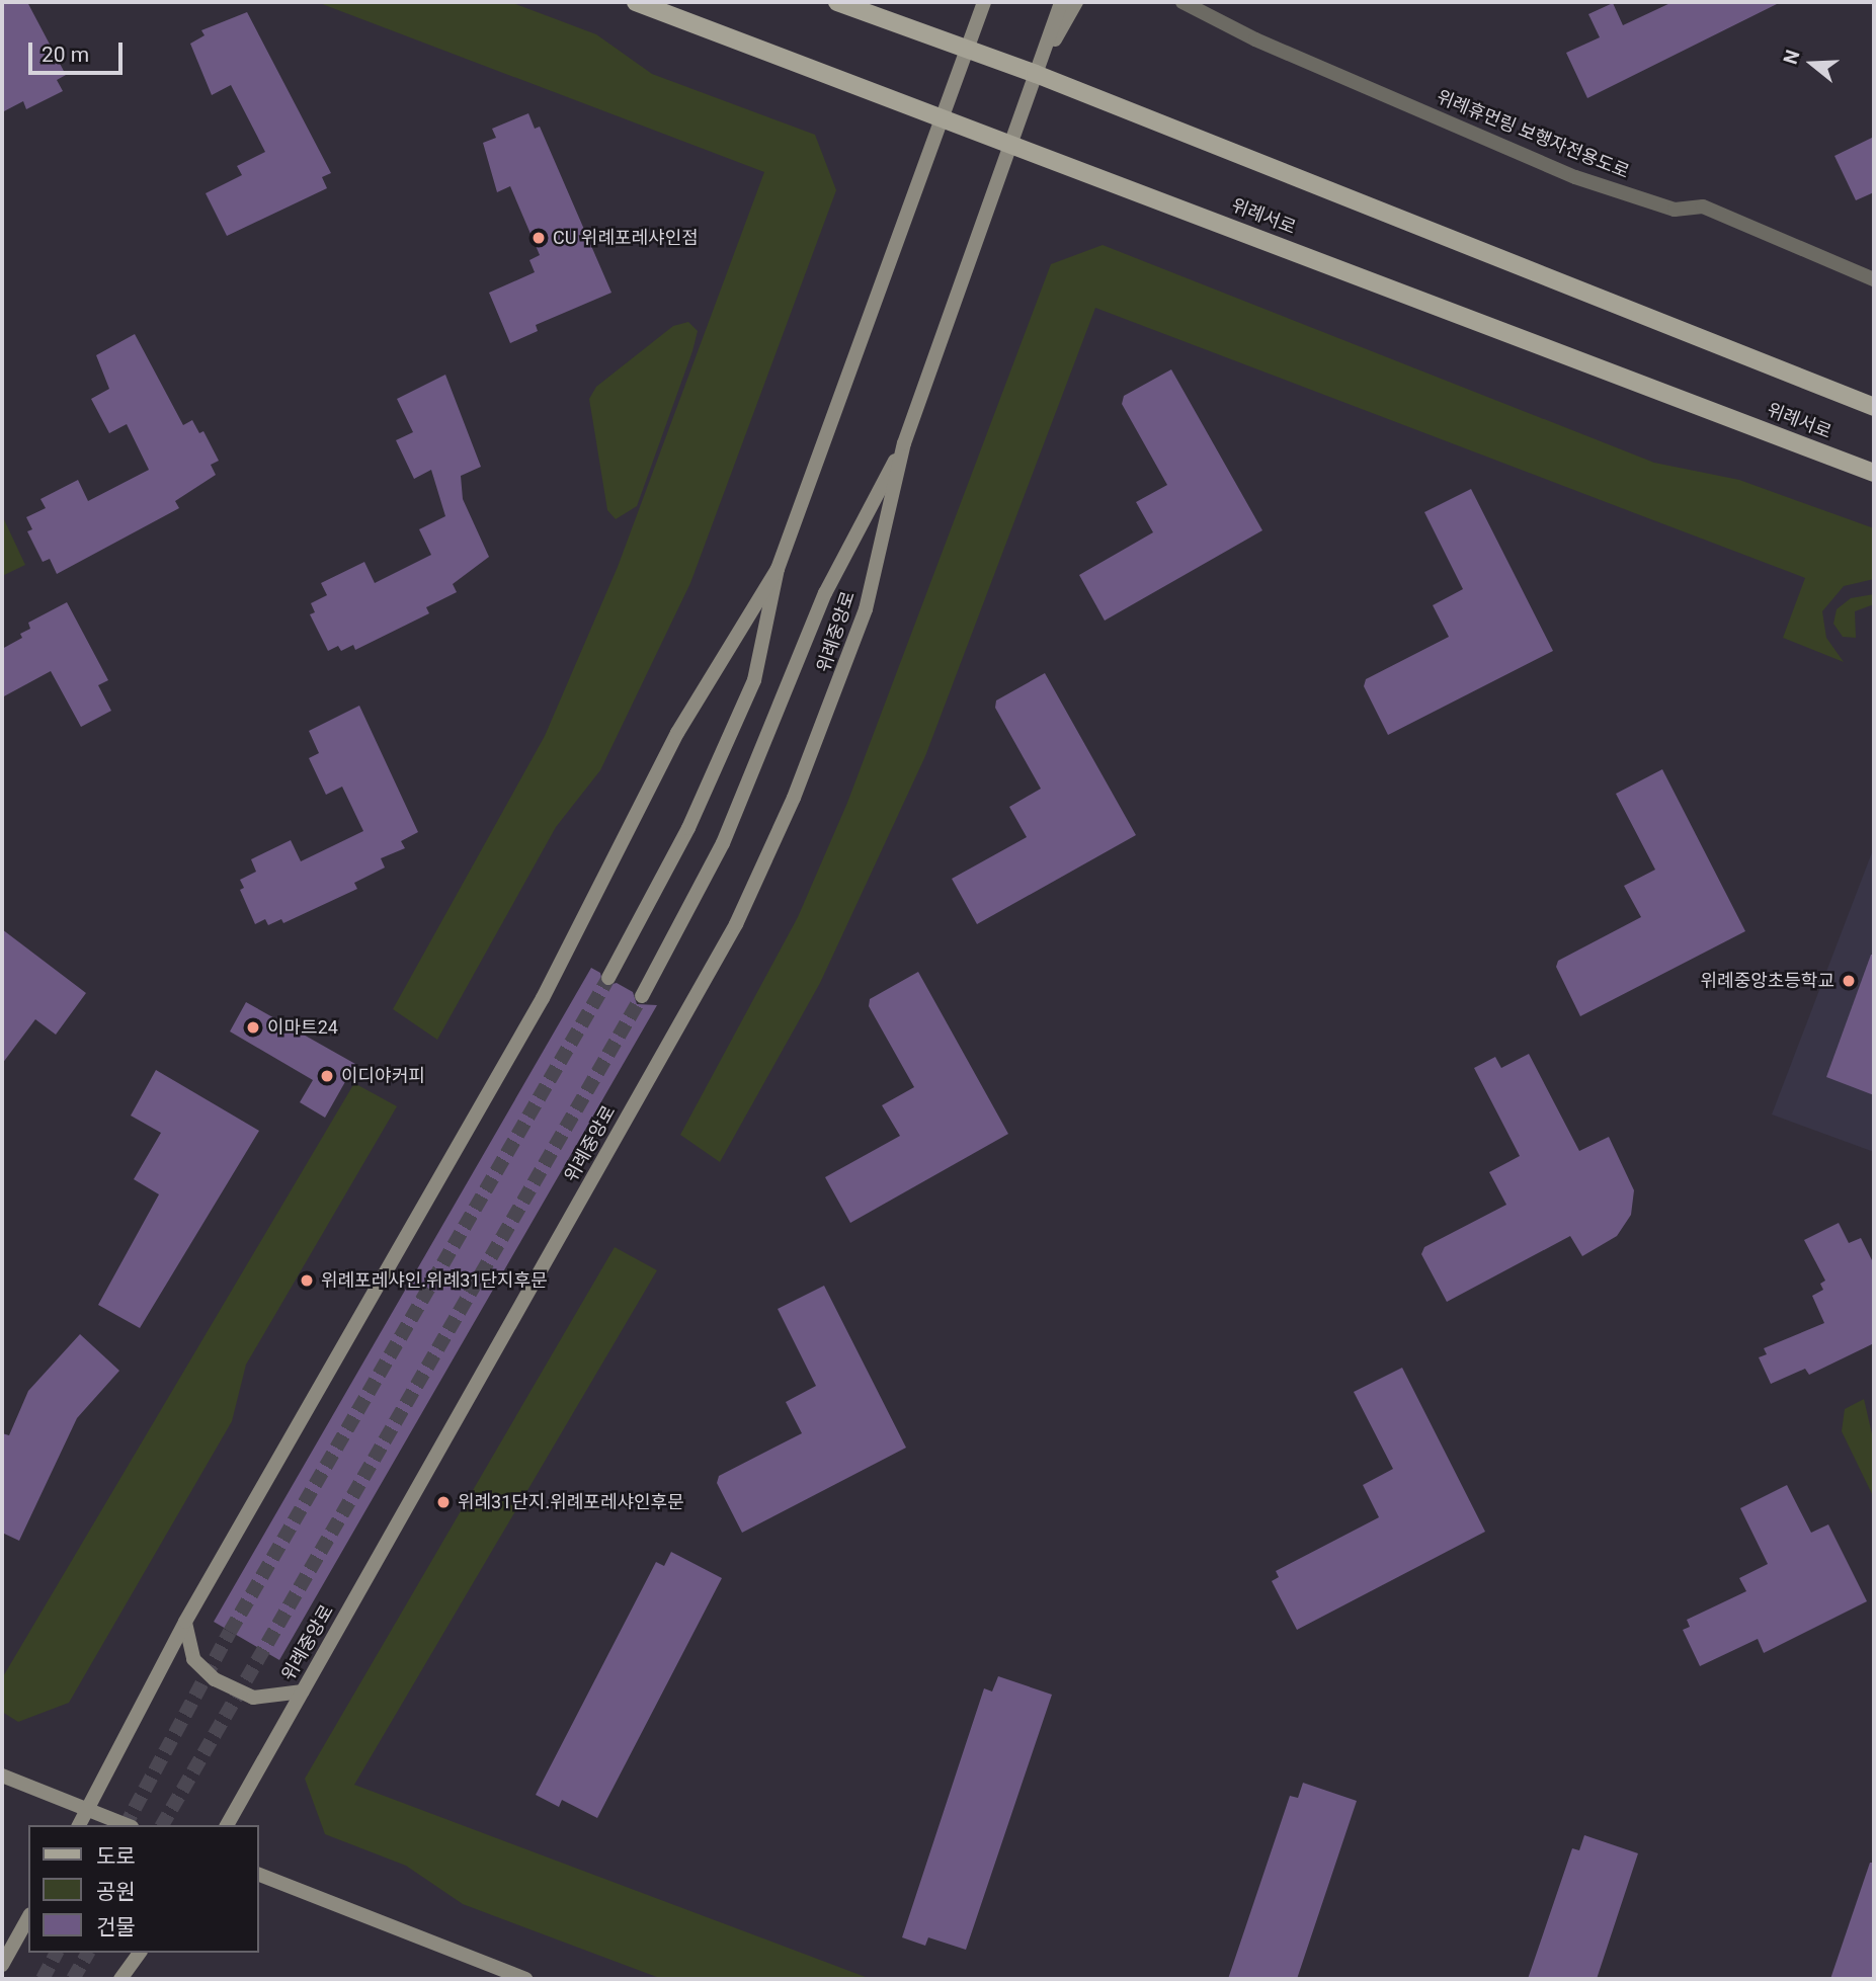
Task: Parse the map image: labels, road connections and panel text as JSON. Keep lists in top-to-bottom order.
{
  "streets": {
    "main road": ["위례서로", "위례중앙로"],
    "street": ["위례휴먼링 보행자전용도로"]
  },
  "crossings": [
    ["위례서로", "위례중앙로"]
  ],
  "places": [
    "CU 위례포레샤인점",
    "위례중앙초등학교",
    "이마트24",
    "이디야커피",
    "위례포레샤인.위례31단지후문",
    "위례31단지.위례포레샤인후문"
  ],
  "legend": ["도로", "공원", "건물"],
  "scale_bar": "20 m",
  "north": "left"
}
